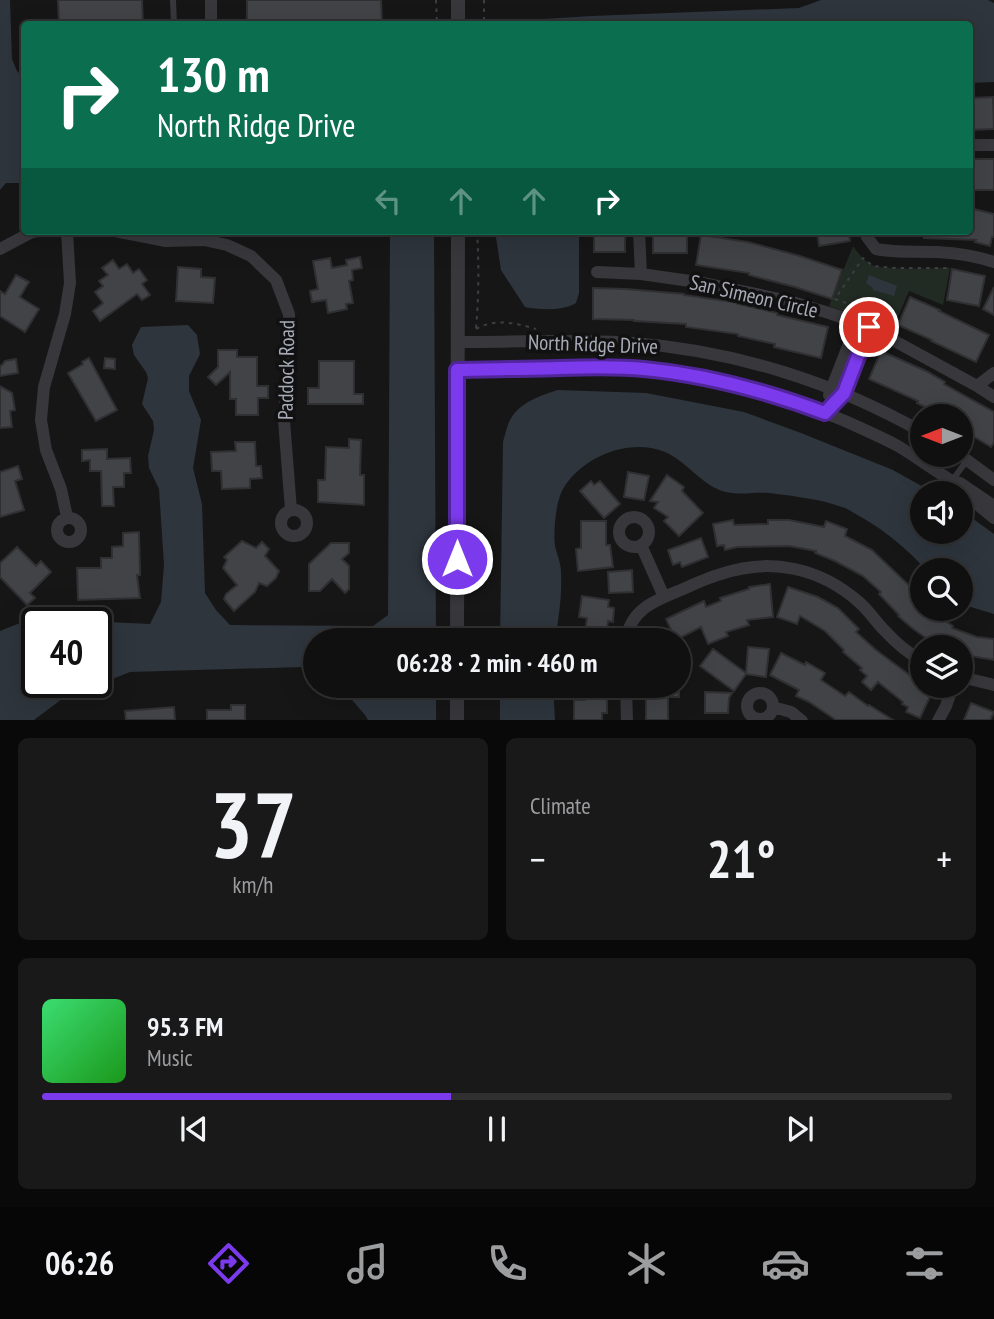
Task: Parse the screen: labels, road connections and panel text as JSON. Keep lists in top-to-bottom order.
{
  "streets": {
    "street": ["San Simeon Circle", "North Ridge Drive", "Paddock Road"]
  },
  "north": "left",
  "page": {
    "turn": ["130 m", "North Ridge Drive"],
    "limit": "40",
    "trip": "06:28 · 2 min · 460 m",
    "tile": [
      ["37", "km/h"],
      "Climate"
    ],
    "heat": ["−", "21°", "+"],
    "song": ["95.3 FM", "Music"],
    "tabs": "06:26"
  }
}
